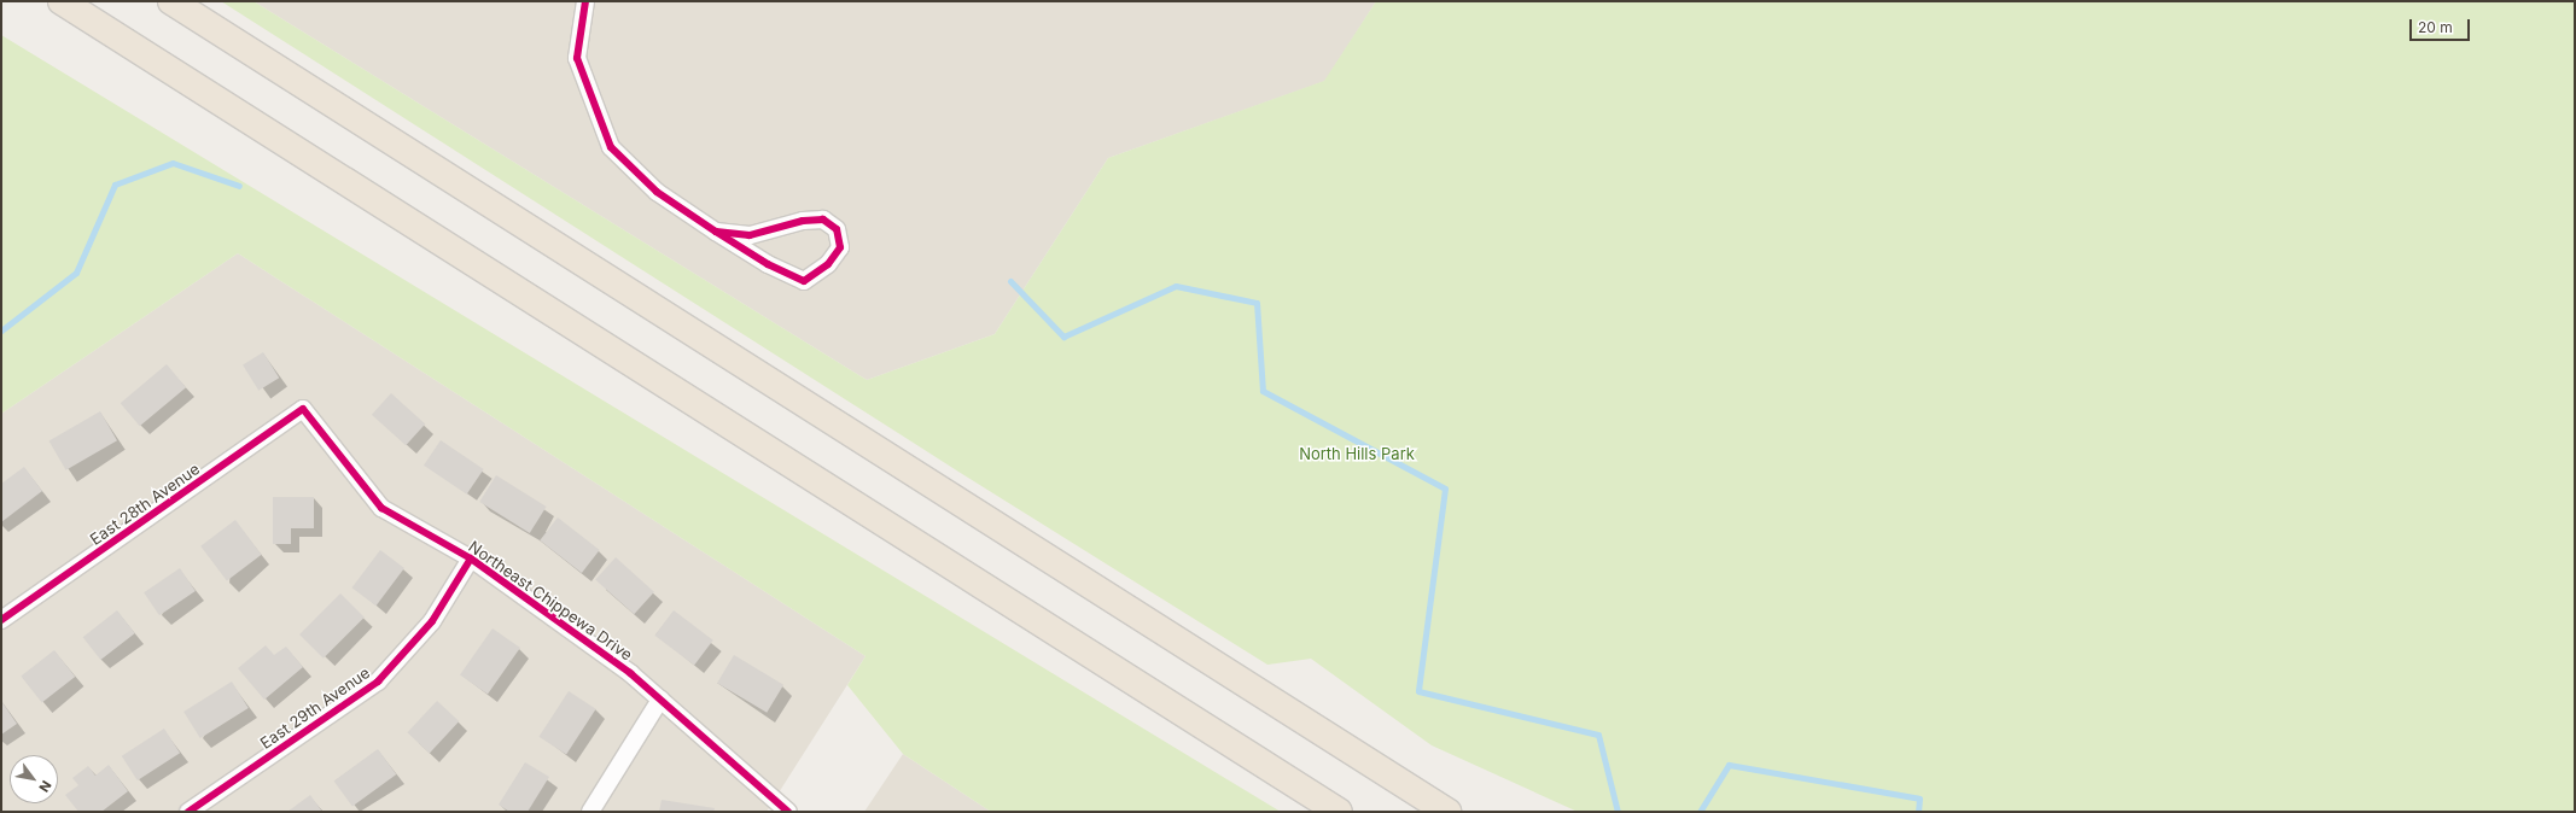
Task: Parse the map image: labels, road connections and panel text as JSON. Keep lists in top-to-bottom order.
{
  "streets": {
    "street": ["East 28th Avenue", "Northeast Chippewa Drive", "East 29th Avenue"]
  },
  "crossings": [
    ["East 28th Avenue", "Northeast Chippewa Drive"],
    ["Northeast Chippewa Drive", "East 29th Avenue"]
  ],
  "parks": ["North Hills Park"],
  "scale_bar": "20 m",
  "north": "bottom right"
}
